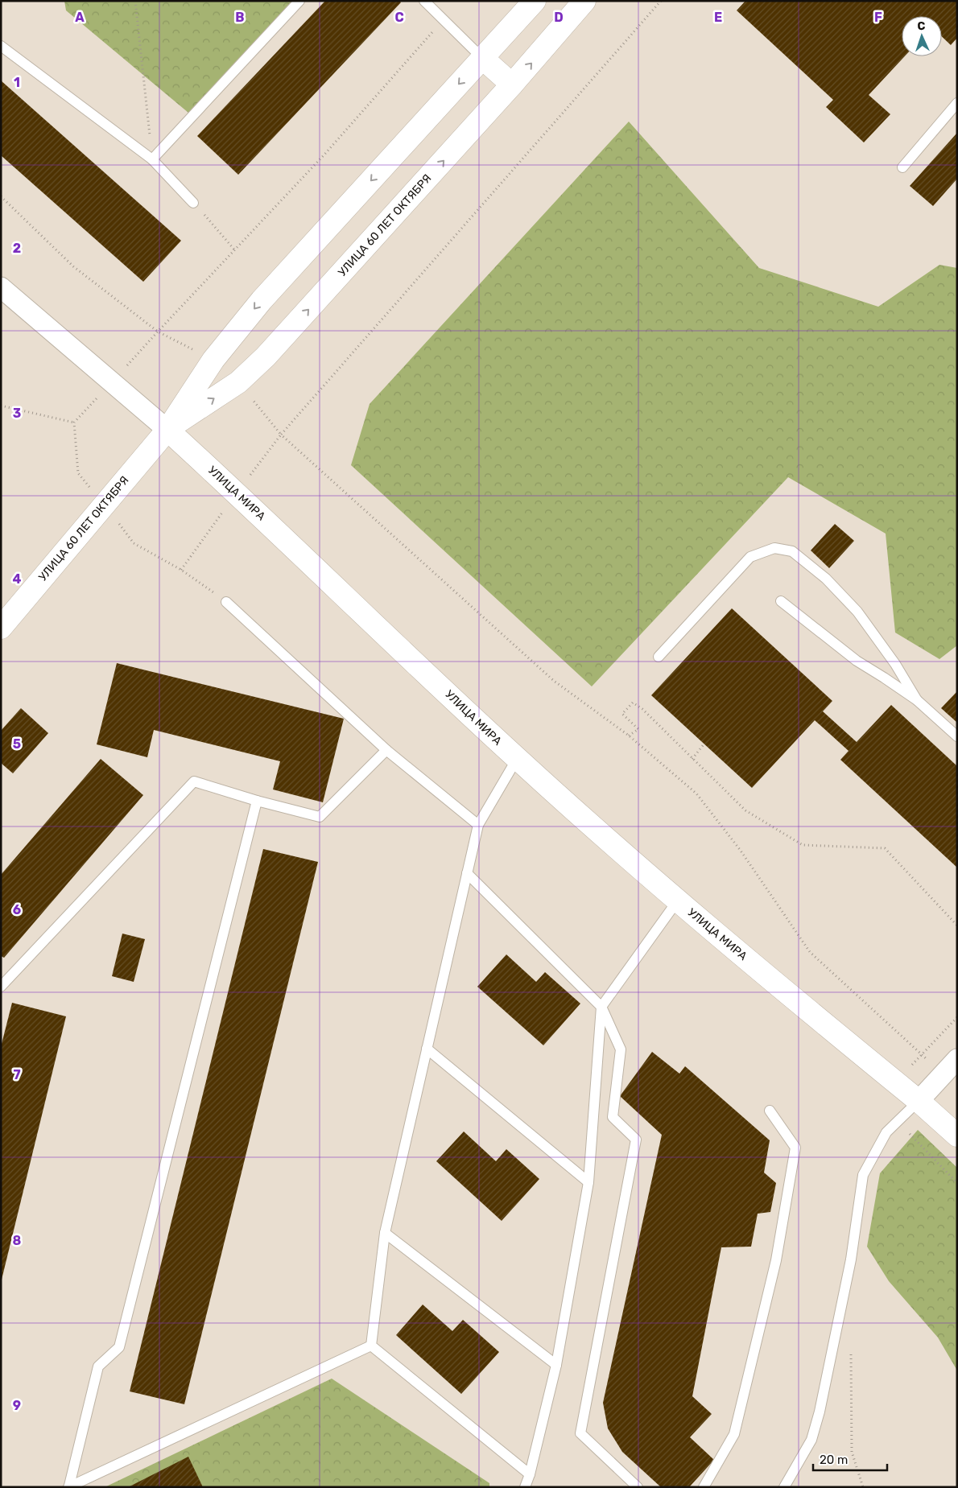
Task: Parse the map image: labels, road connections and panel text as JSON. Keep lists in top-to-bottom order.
{
  "streets": {
    "main road": ["УЛИЦА 60 ЛЕТ ОКТЯБРЯ", "УЛИЦА МИРА"]
  },
  "crossings": [
    ["УЛИЦА 60 ЛЕТ ОКТЯБРЯ", "УЛИЦА МИРА"]
  ],
  "scale_bar": "20 m",
  "north": "top",
  "grid": {
    "columns": [
      "A",
      "B",
      "C",
      "D",
      "E",
      "F"
    ],
    "rows": [
      "1",
      "2",
      "3",
      "4",
      "5",
      "6",
      "7",
      "8",
      "9"
    ]
  }
}
